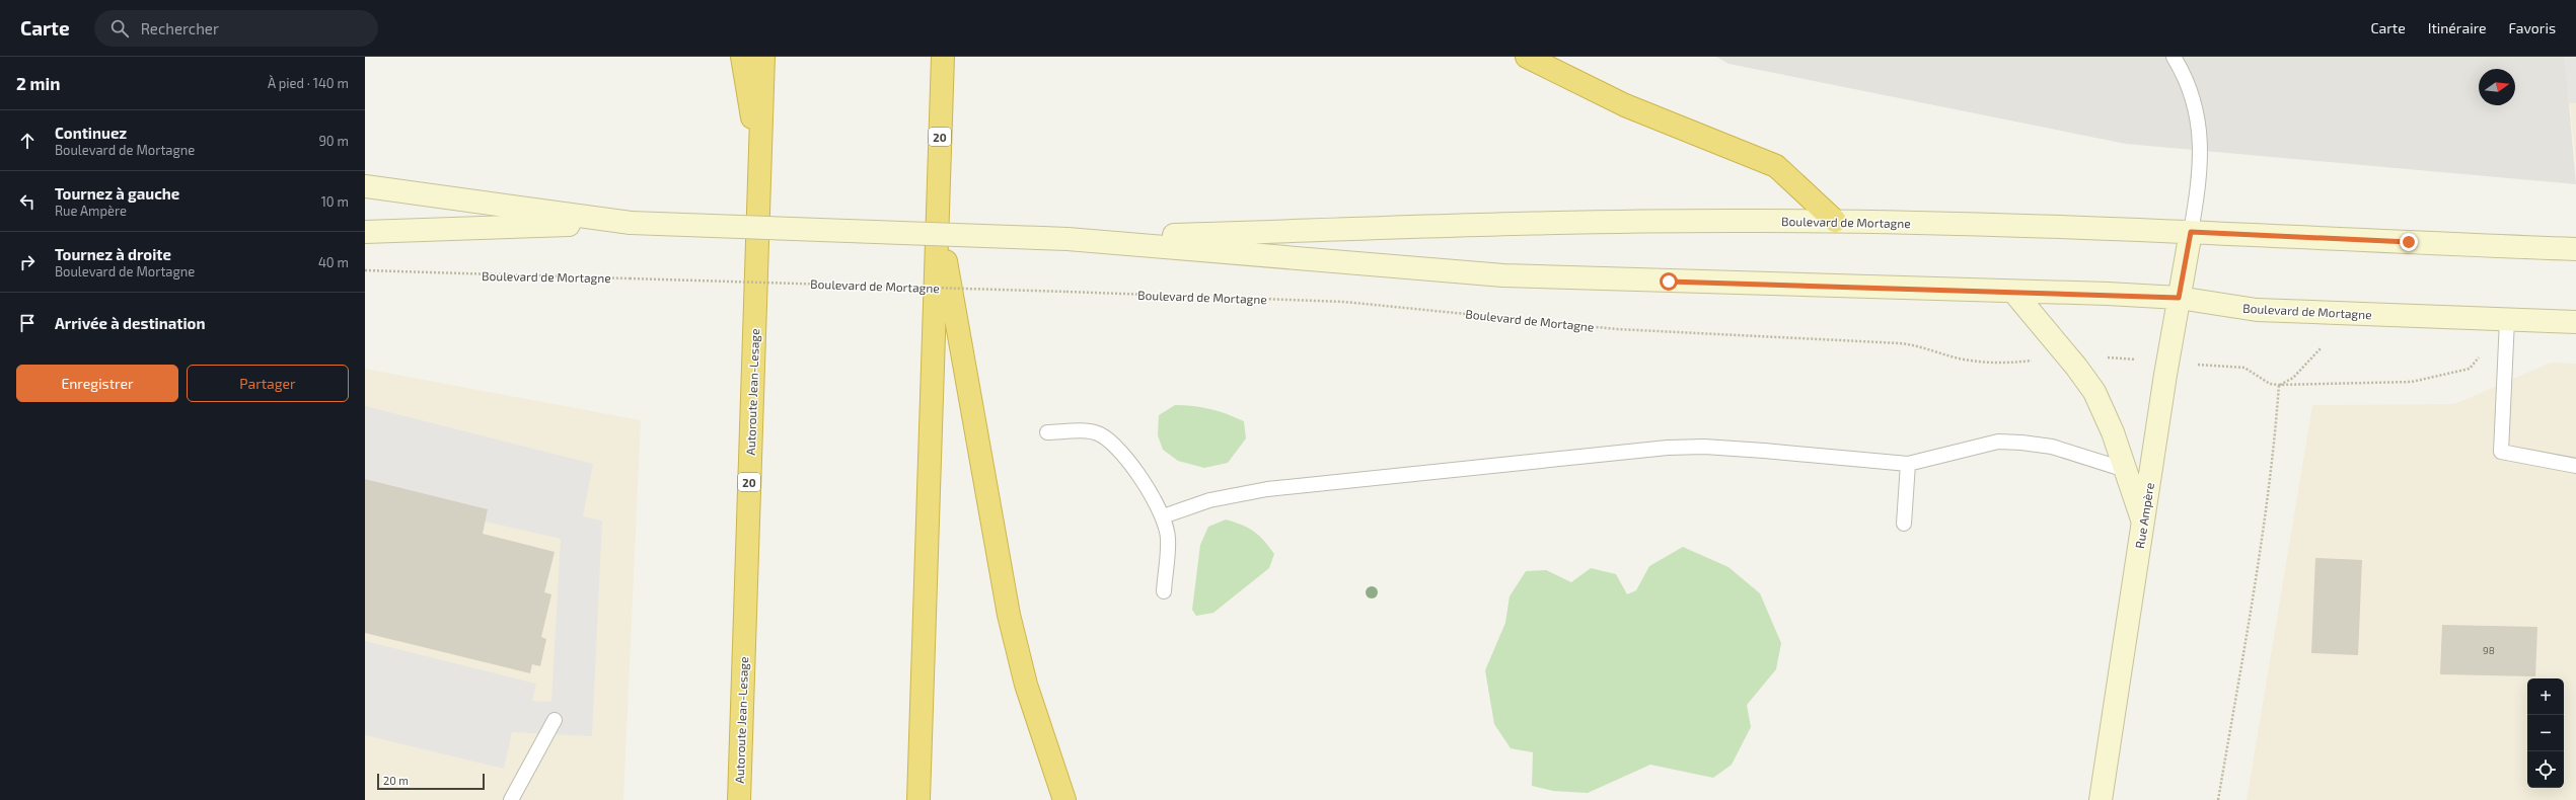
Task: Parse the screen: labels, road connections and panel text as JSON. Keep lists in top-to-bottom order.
{
  "streets": {
    "highway": ["20", "Autoroute Jean-Lesage"],
    "main road": ["Boulevard de Mortagne", "Rue Ampère"]
  },
  "crossings": [
    ["Boulevard de Mortagne", "Rue Ampère"]
  ],
  "house_numbers": ["98"],
  "scale_bar": "20 m",
  "north": "right",
  "page": {
    "header": "Carte",
    "search": "Rechercher",
    "nav": ["Carte", "Itinéraire", "Favoris"],
    "heading": ["2 min", "À pied · 140 m"],
    "list": [
      ["Continuez", "Boulevard de Mortagne", "90 m"],
      ["Tournez à gauche", "Rue Ampère", "10 m"],
      ["Tournez à droite", "Boulevard de Mortagne", "40 m"],
      "Arrivée à destination"
    ],
    "buttons": ["Enregistrer", "Partager"],
    "map_buttons": ["+", "−"],
    "scale": "20 m"
  }
}
